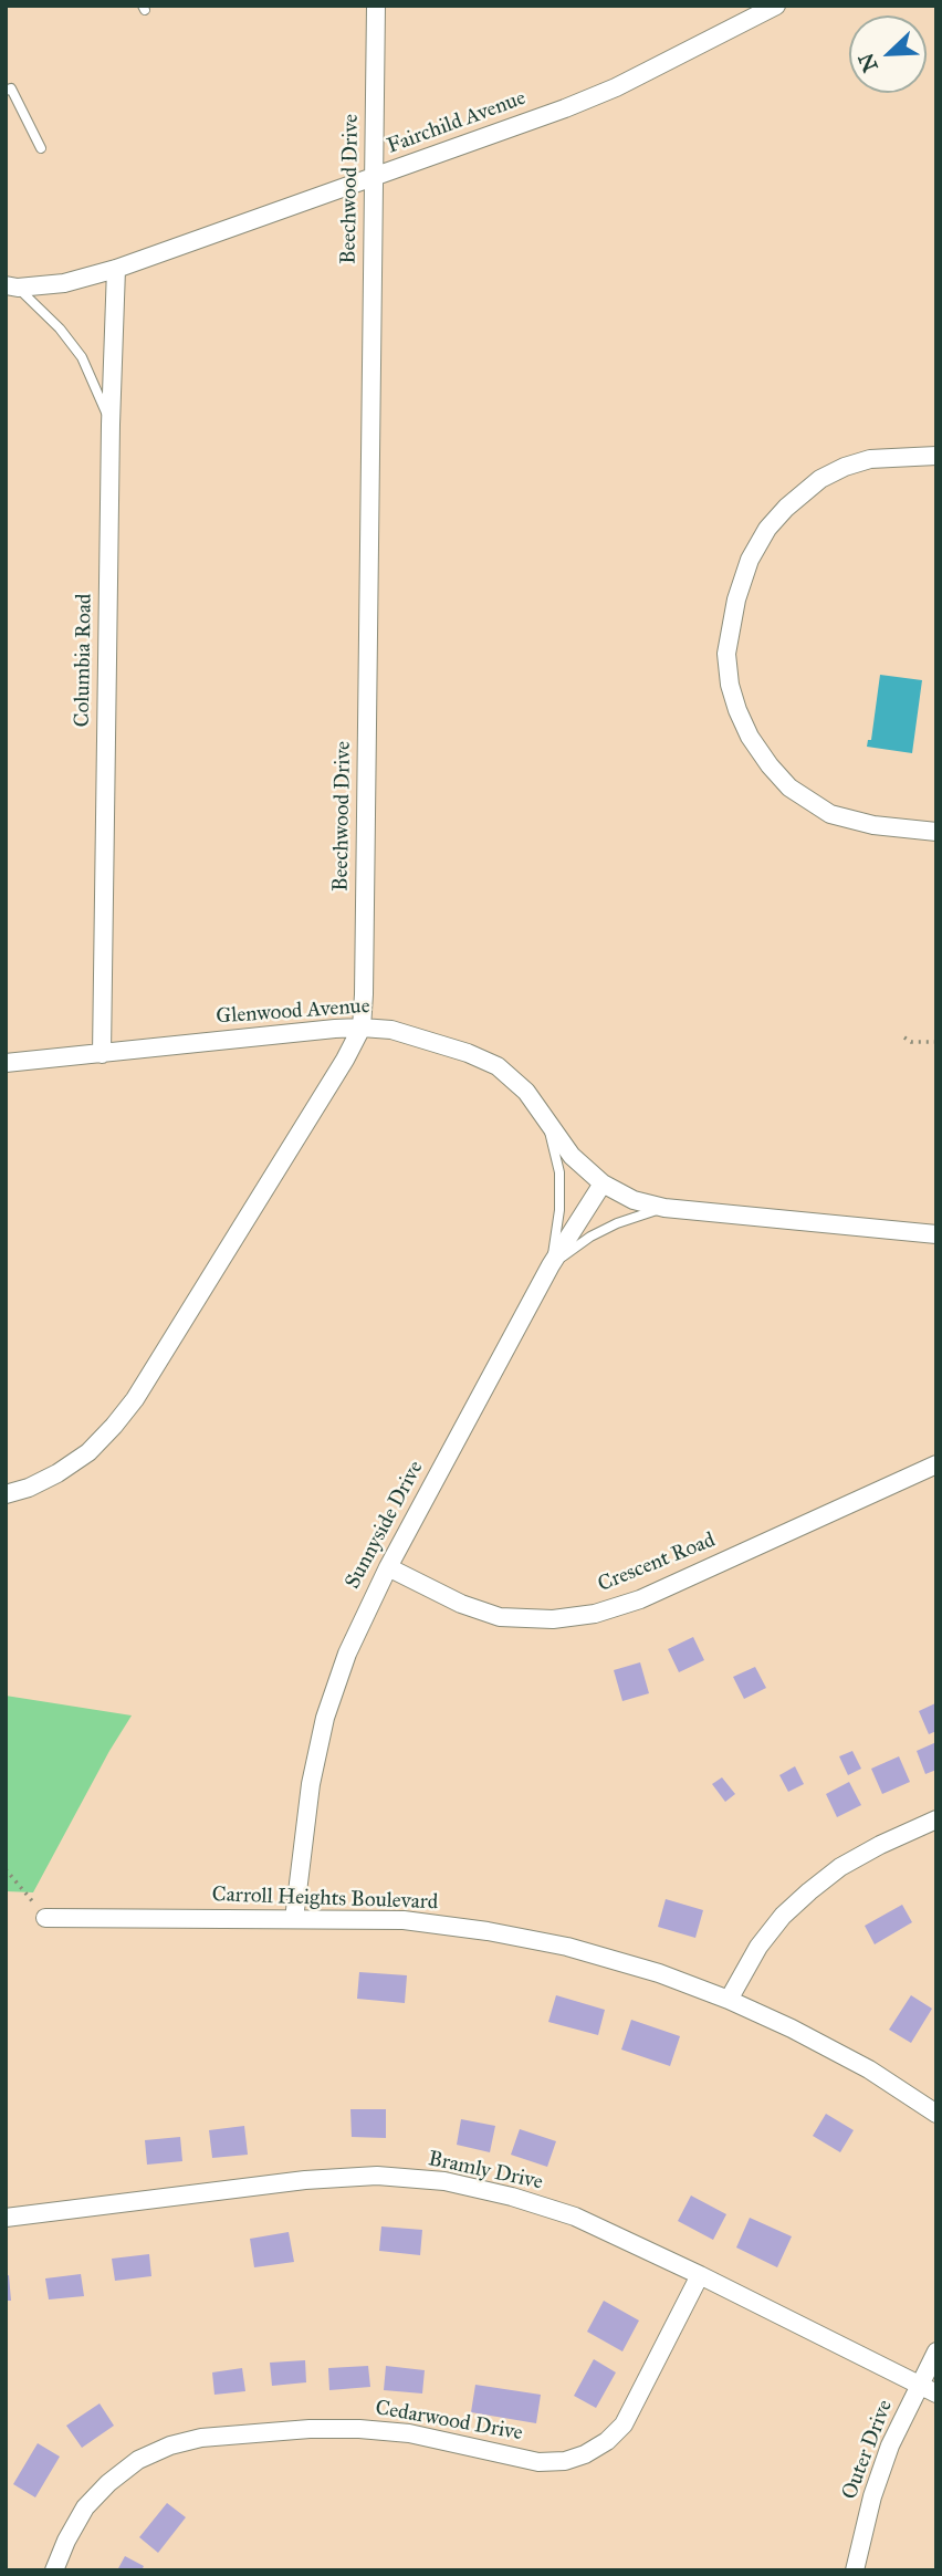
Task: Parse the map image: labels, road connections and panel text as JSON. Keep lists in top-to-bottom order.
{
  "streets": {
    "street": [
      "Fairchild Avenue",
      "Beechwood Drive",
      "Columbia Road",
      "Glenwood Avenue",
      "Sunnyside Drive",
      "Crescent Road",
      "Carroll Heights Boulevard",
      "Bramly Drive",
      "Cedarwood Drive",
      "Outer Drive"
    ]
  },
  "crossings": [
    ["Fairchild Avenue", "Beechwood Drive"],
    ["Fairchild Avenue", "Columbia Road"],
    ["Beechwood Drive", "Glenwood Avenue"],
    ["Columbia Road", "Glenwood Avenue"],
    ["Glenwood Avenue", "Sunnyside Drive"],
    ["Sunnyside Drive", "Crescent Road"],
    ["Sunnyside Drive", "Carroll Heights Boulevard"],
    ["Bramly Drive", "Cedarwood Drive"],
    ["Bramly Drive", "Outer Drive"]
  ],
  "north": "bottom left"
}
